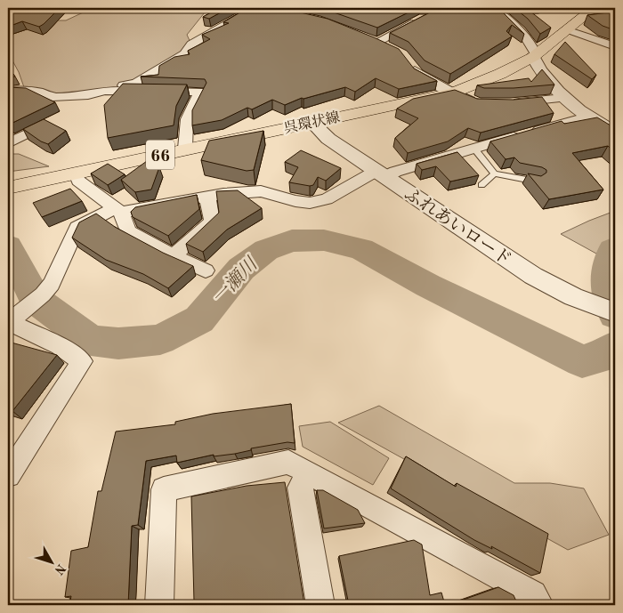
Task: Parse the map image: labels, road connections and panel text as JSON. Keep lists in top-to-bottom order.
{
  "streets": {
    "main road": ["呉環状線", "66"],
    "street": ["ふれあいロード"]
  },
  "crossings": [
    ["呉環状線", "ふれあいロード"]
  ],
  "water": ["一瀬川"],
  "north": "bottom right"
}
